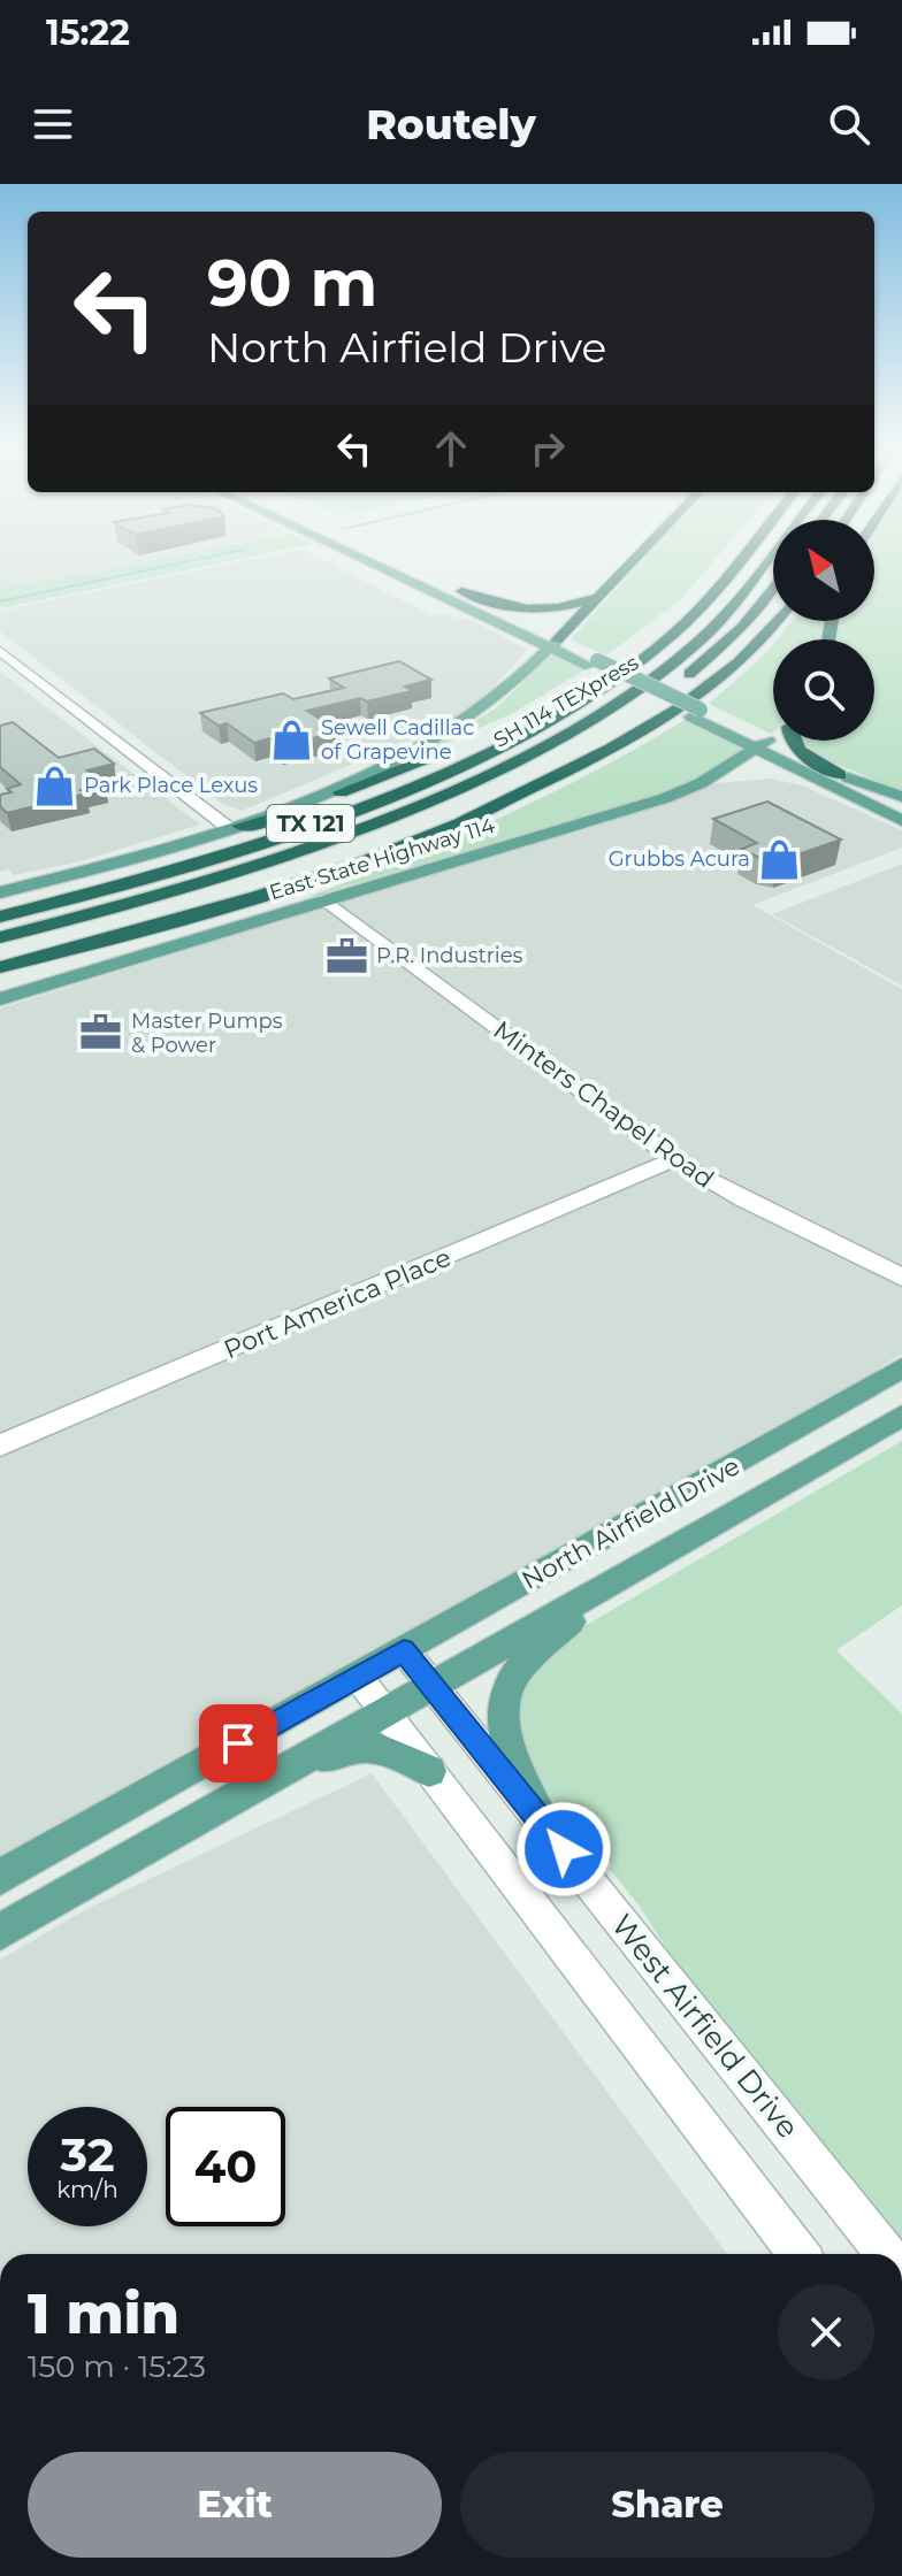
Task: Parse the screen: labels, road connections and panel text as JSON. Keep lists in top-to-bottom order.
{
  "streets": {
    "highway": ["SH 114 TEXpress", "TX 121"],
    "main road": ["East State Highway 114", "North Airfield Drive"],
    "street": ["Minters Chapel Road", "Port America Place", "West Airfield Drive"]
  },
  "crossings": [
    ["East State Highway 114", "Minters Chapel Road"],
    ["Minters Chapel Road", "Port America Place"],
    ["North Airfield Drive", "West Airfield Drive"]
  ],
  "places": {
    "shop": ["Sewell Cadillac of Grapevine", "Park Place Lexus", "Grubbs Acura"],
    "office": ["P.R. Industries", "Master Pumps & Power"]
  },
  "north": "top left",
  "page": {
    "status": "15:22",
    "header": "Routely",
    "turn": ["90 m", "North Airfield Drive"],
    "speed": "32 km/h",
    "limit": "40",
    "heading": ["1 min", "150 m · 15:23"],
    "buttons": ["Exit", "Share"]
  }
}
